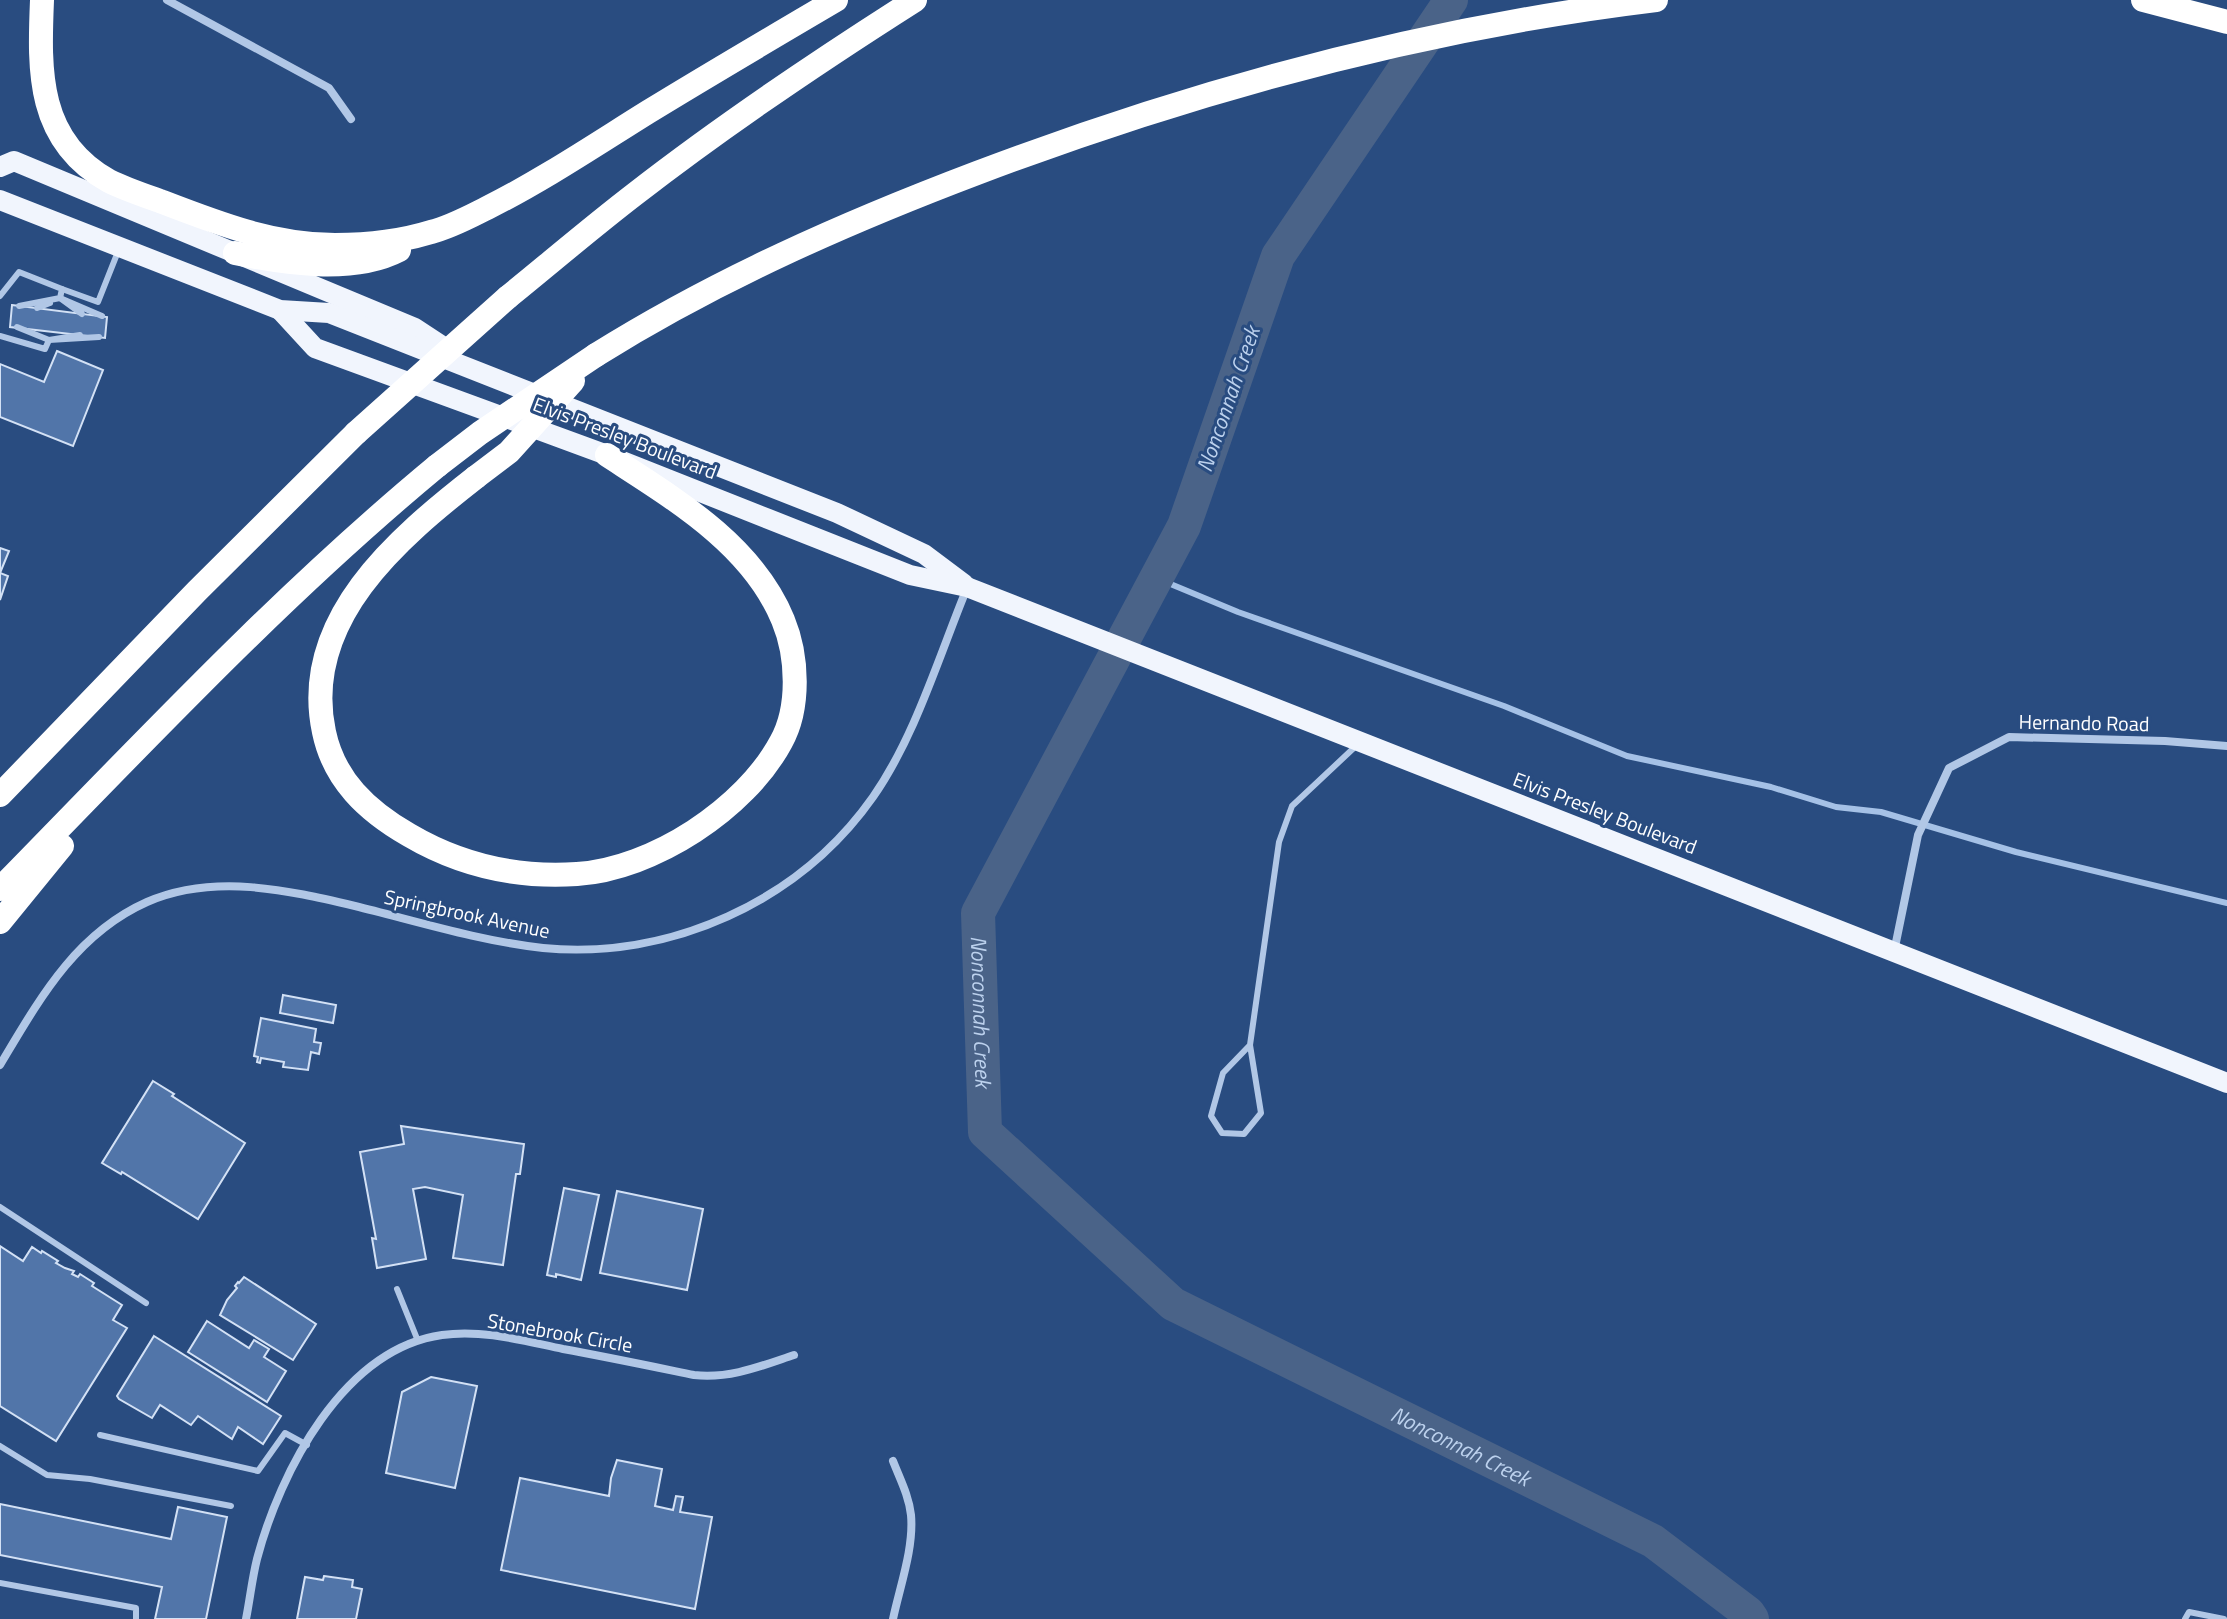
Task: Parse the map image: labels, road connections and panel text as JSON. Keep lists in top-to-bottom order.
{
  "streets": {
    "main road": ["Elvis Presley Boulevard"],
    "street": ["Hernando Road", "Springbrook Avenue", "Stonebrook Circle"]
  },
  "crossings": [
    ["Elvis Presley Boulevard", "Hernando Road"],
    ["Elvis Presley Boulevard", "Springbrook Avenue"]
  ],
  "water": ["Nonconnah Creek"]
}
